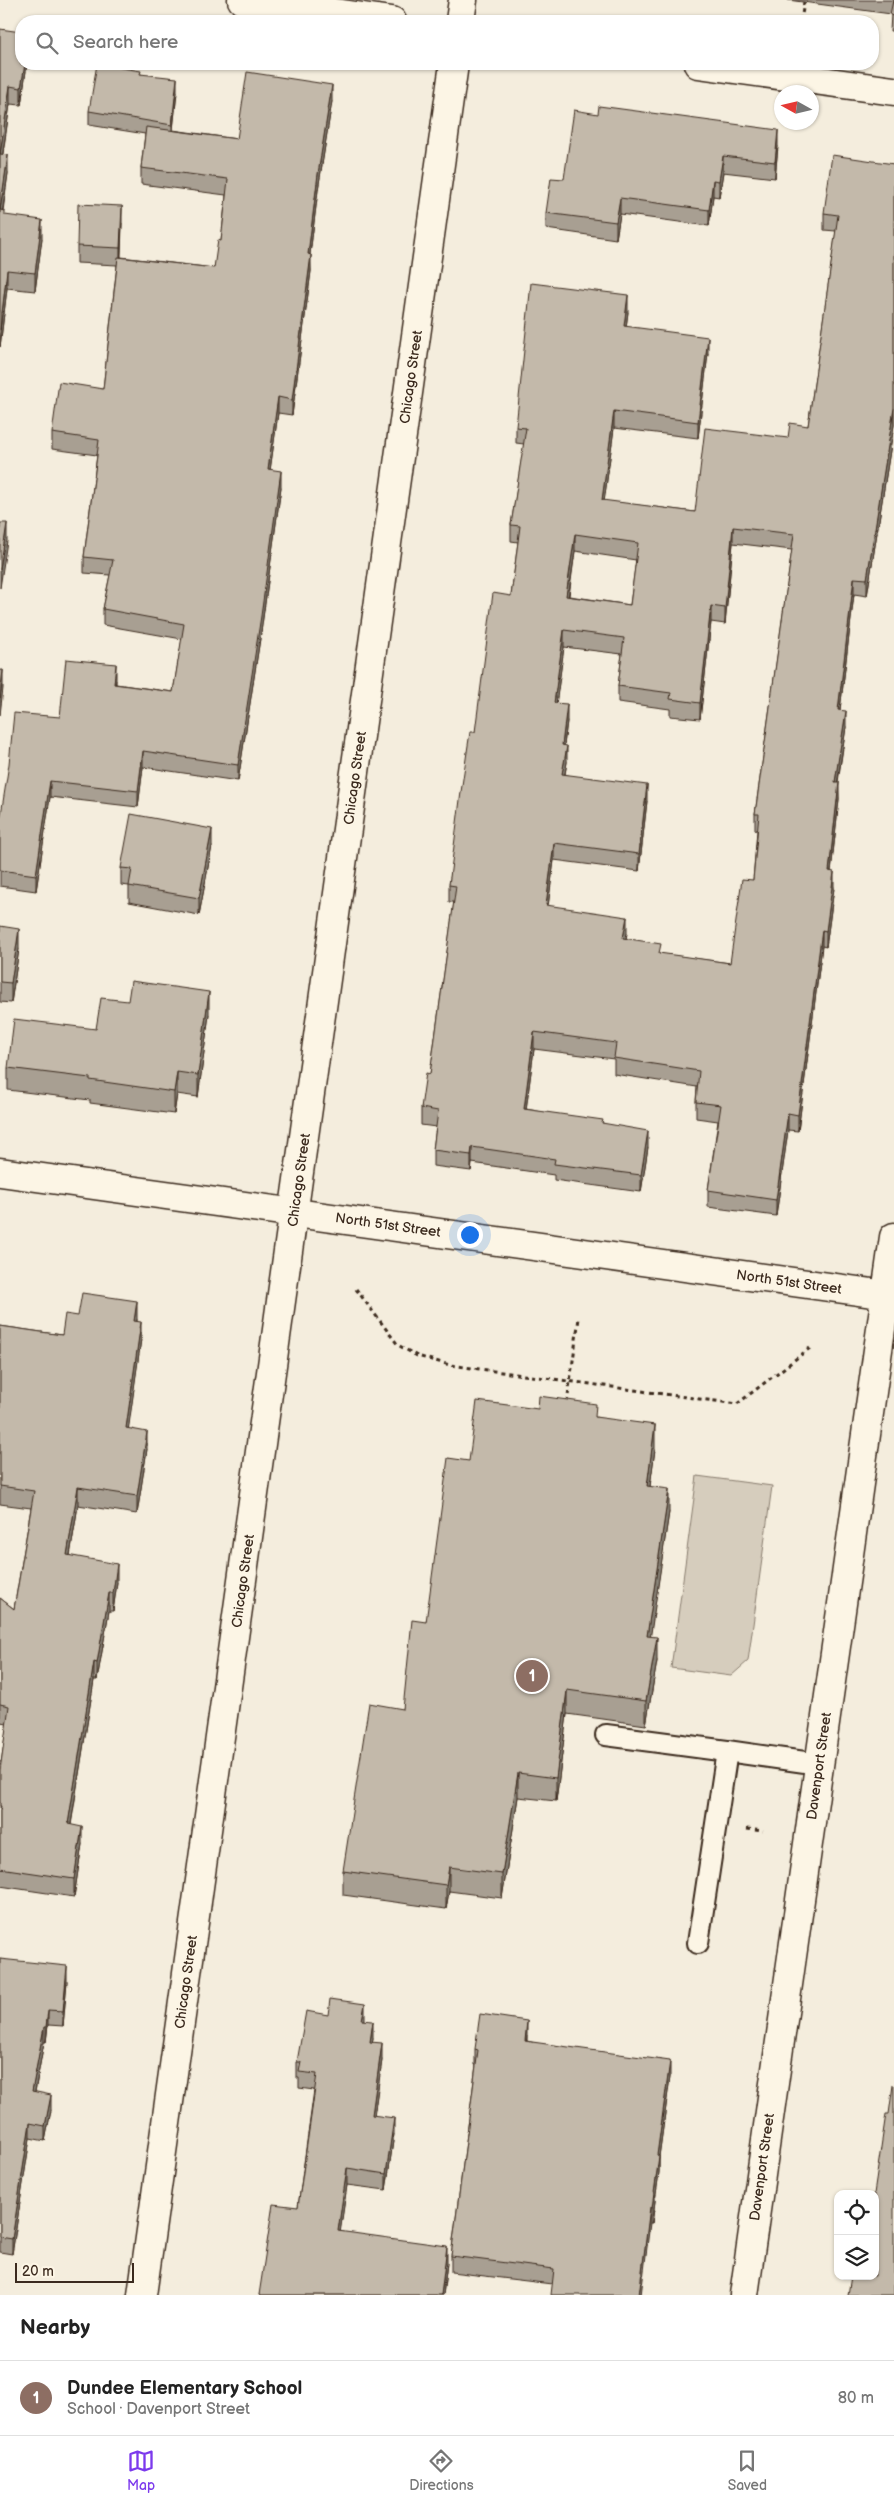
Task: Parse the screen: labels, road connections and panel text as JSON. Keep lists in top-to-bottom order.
{
  "streets": {
    "street": ["Chicago Street", "North 51st Street", "Davenport Street"]
  },
  "crossings": [
    ["Chicago Street", "North 51st Street"],
    ["North 51st Street", "Davenport Street"]
  ],
  "scale_bar": "20 m",
  "north": "left",
  "page": {
    "search": "Search here",
    "pins": "1",
    "scale": "20 m",
    "heading": "Nearby",
    "list": [
      {
        "mark": "1",
        "name": "Dundee Elementary School",
        "note": "School · Davenport Street",
        "value": "80 m"
      }
    ],
    "nav": ["Map", "Directions", "Saved"]
  }
}
